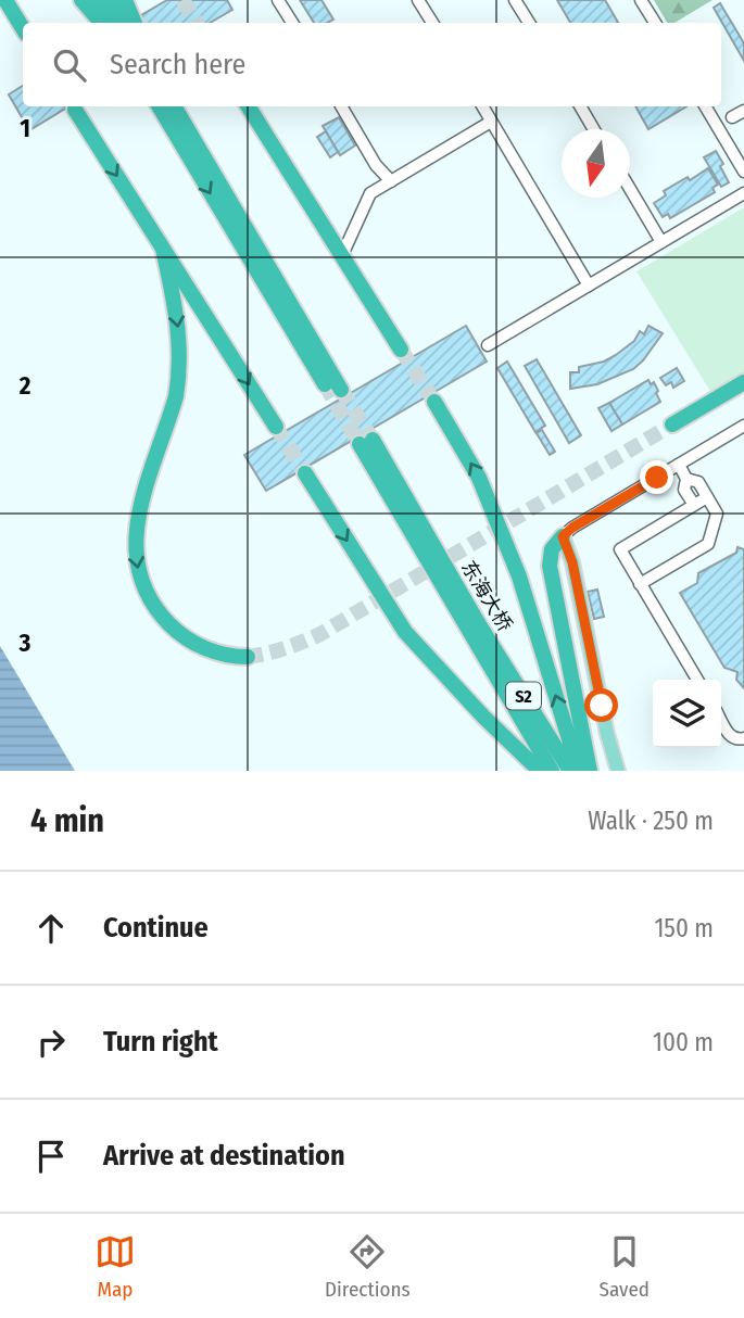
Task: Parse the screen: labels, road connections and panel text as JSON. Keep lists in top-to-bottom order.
{
  "streets": {
    "highway": ["东海大桥", "S2"]
  },
  "north": "bottom",
  "page": {
    "search": "Search here",
    "heading": ["4 min", "Walk · 250 m"],
    "list": [
      ["Continue", "150 m"],
      ["Turn right", "100 m"],
      "Arrive at destination"
    ],
    "nav": ["Map", "Directions", "Saved"]
  },
  "grid": {
    "rows": ["1", "2", "3"]
  }
}
